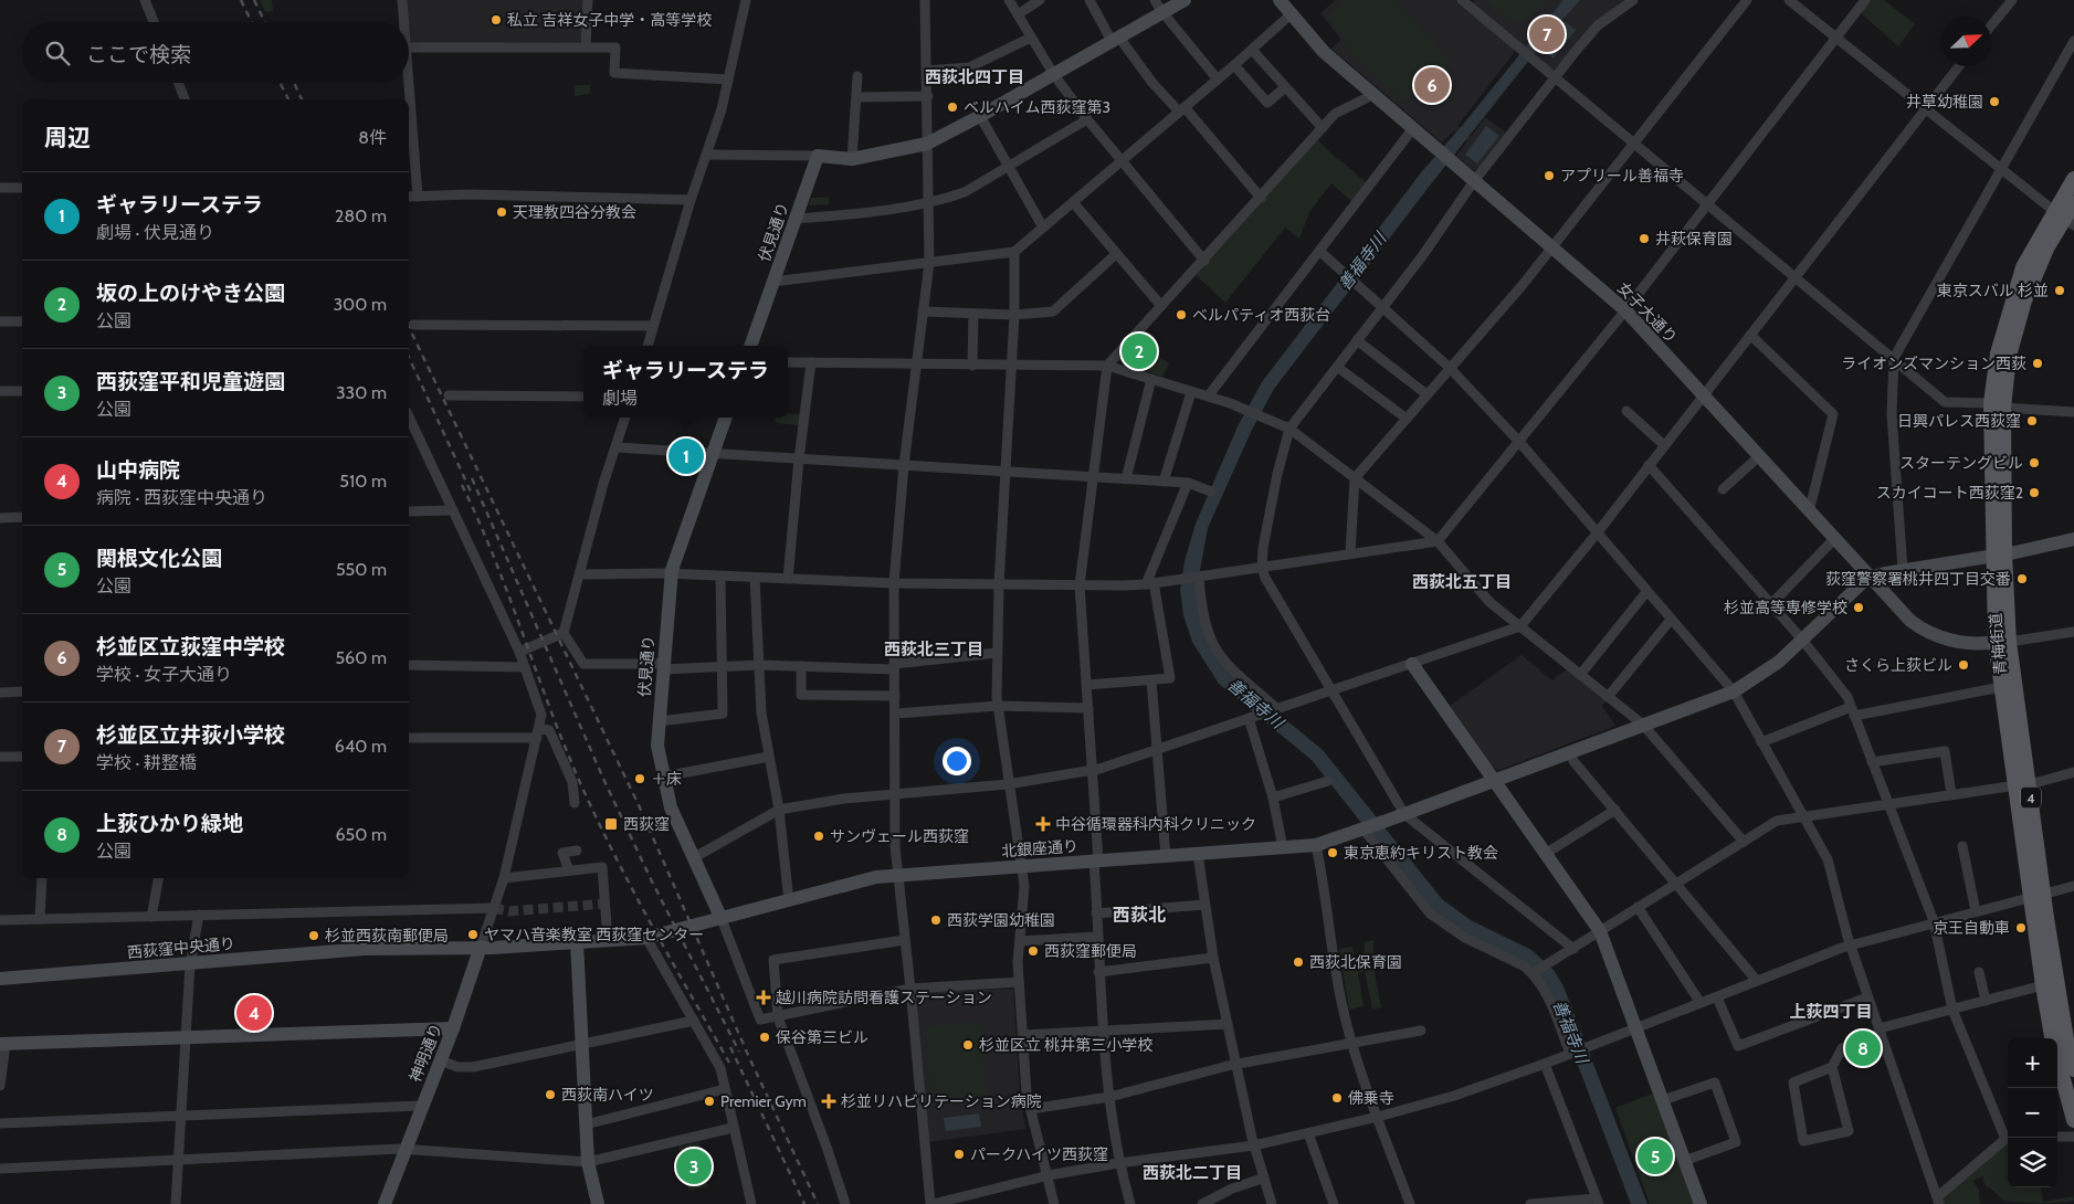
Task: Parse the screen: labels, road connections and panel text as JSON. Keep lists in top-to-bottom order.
{
  "streets": {
    "main road": ["青梅街道", "4"],
    "street": [
      "伏見通り",
      "女子大通り",
      "北銀座通り",
      "西荻窪中央通り",
      "神明通り"
    ]
  },
  "crossings": [
    ["伏見通り", "北銀座通り"],
    ["女子大通り", "青梅街道"],
    ["女子大通り", "北銀座通り"],
    ["北銀座通り", "西荻窪中央通り"],
    ["西荻窪中央通り", "神明通り"]
  ],
  "districts": [
    "西荻北四丁目",
    "西荻北五丁目",
    "西荻北三丁目",
    "西荻北",
    "上荻四丁目",
    "西荻北二丁目"
  ],
  "water": ["善福寺川"],
  "places": {
    "other": [
      "私立 吉祥女子中学・高等学校",
      "井草幼稚園",
      "ベルハイム西荻窪第3",
      "アプリール善福寺",
      "天理教四谷分教会",
      "井萩保育園",
      "東京スバル 杉並",
      "ベルパティオ西荻台",
      "ライオンズマンション西荻",
      "日興パレス西荻窪",
      "スターテングビル",
      "スカイコート西荻窪2",
      "荻窪警察署桃井四丁目交番",
      "杉並高等専修学校",
      "さくら上荻ビル",
      "＋床",
      "サンヴェール西荻窪",
      "東京恵約キリスト教会",
      "西荻学園幼稚園",
      "京王自動車",
      "ヤマハ音楽教室 西荻窪センター",
      "杉並西荻南郵便局",
      "西荻窪郵便局",
      "西荻北保育園",
      "保谷第三ビル",
      "杉並区立 桃井第三小学校",
      "西荻南ハイツ",
      "佛乗寺",
      "Premier Gym",
      "パークハイツ西荻窪"
    ],
    "transit": ["西荻窪"],
    "health": ["中谷循環器科内科クリニック", "越川病院訪問看護ステーション", "杉並リハビリテーション病院"]
  },
  "north": "top right",
  "page": {
    "pins": [
      "7",
      "6",
      "2",
      "1",
      "4",
      "8",
      "5",
      "3"
    ],
    "search": "ここで検索",
    "heading": ["周辺", "8件"],
    "list": [
      {
        "mark": "1",
        "name": "ギャラリーステラ",
        "note": "劇場 · 伏見通り",
        "value": "280 m"
      },
      {
        "mark": "2",
        "name": "坂の上のけやき公園",
        "note": "公園",
        "value": "300 m"
      },
      {
        "mark": "3",
        "name": "西荻窪平和児童遊園",
        "note": "公園",
        "value": "330 m"
      },
      {
        "mark": "4",
        "name": "山中病院",
        "note": "病院 · 西荻窪中央通り",
        "value": "510 m"
      },
      {
        "mark": "5",
        "name": "関根文化公園",
        "note": "公園",
        "value": "550 m"
      },
      {
        "mark": "6",
        "name": "杉並区立荻窪中学校",
        "note": "学校 · 女子大通り",
        "value": "560 m"
      },
      {
        "mark": "7",
        "name": "杉並区立井荻小学校",
        "note": "学校 · 耕整橋",
        "value": "640 m"
      },
      {
        "mark": "8",
        "name": "上荻ひかり緑地",
        "note": "公園",
        "value": "650 m"
      }
    ],
    "popup": ["ギャラリーステラ", "劇場"],
    "map_buttons": ["+", "−"]
  }
}
